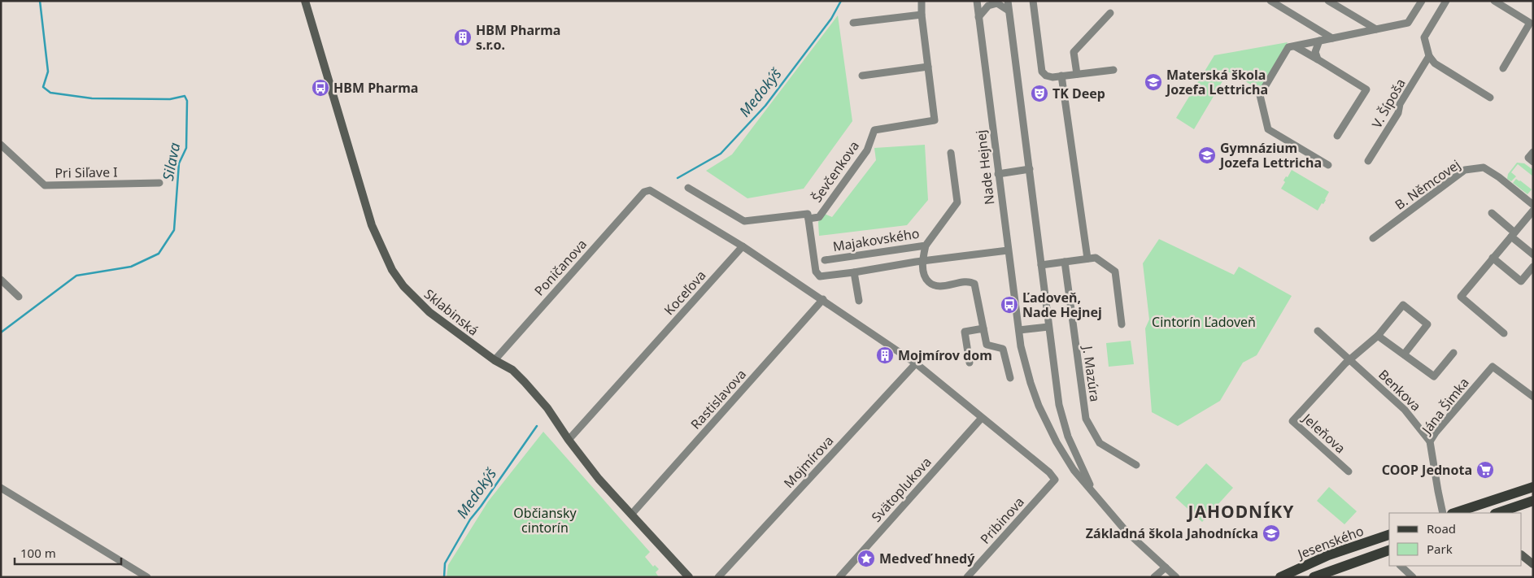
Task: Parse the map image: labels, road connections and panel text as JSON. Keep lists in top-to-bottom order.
{
  "streets": {
    "main road": ["Jesenského"],
    "street": [
      "V. Šípoša",
      "Nade Hejnej",
      "Ševčenkova",
      "Pri Siľave I",
      "B. Němcovej",
      "Majakovského",
      "Poničanova",
      "Koceľova",
      "Sklabinská",
      "J. Mazúra",
      "Benkova",
      "Rastislavova",
      "Jána Šimka",
      "Jeleňova",
      "Mojmírova",
      "Svätoplukova",
      "Pribinova"
    ]
  },
  "crossings": [
    ["Poničanova", "Koceľova"],
    ["Poničanova", "Sklabinská"],
    ["Koceľova", "Sklabinská"],
    ["Sklabinská", "Rastislavova"],
    ["Benkova", "Jána Šimka"],
    ["Benkova", "Jeleňova"],
    ["Svätoplukova", "Pribinova"]
  ],
  "districts": ["JAHODNÍKY"],
  "water": ["Medokýš", "Silava"],
  "parks": ["Cintorín Ľadoveň", "Občiansky cintorín"],
  "places": {
    "building": ["HBM Pharma s.r.o.", "Mojmírov dom"],
    "school or university": ["Materská škola Jozefa Lettricha", "Gymnázium Jozefa Lettricha", "Základná škola Jahodnícka"],
    "bus stop": ["HBM Pharma", "Ľadoveň, Nade Hejnej"],
    "theatre": ["TK Deep"],
    "supermarket": ["COOP Jednota"],
    "place": ["Medveď hnedý"]
  },
  "legend": ["Road", "Park"],
  "scale_bar": "100 m"
}
